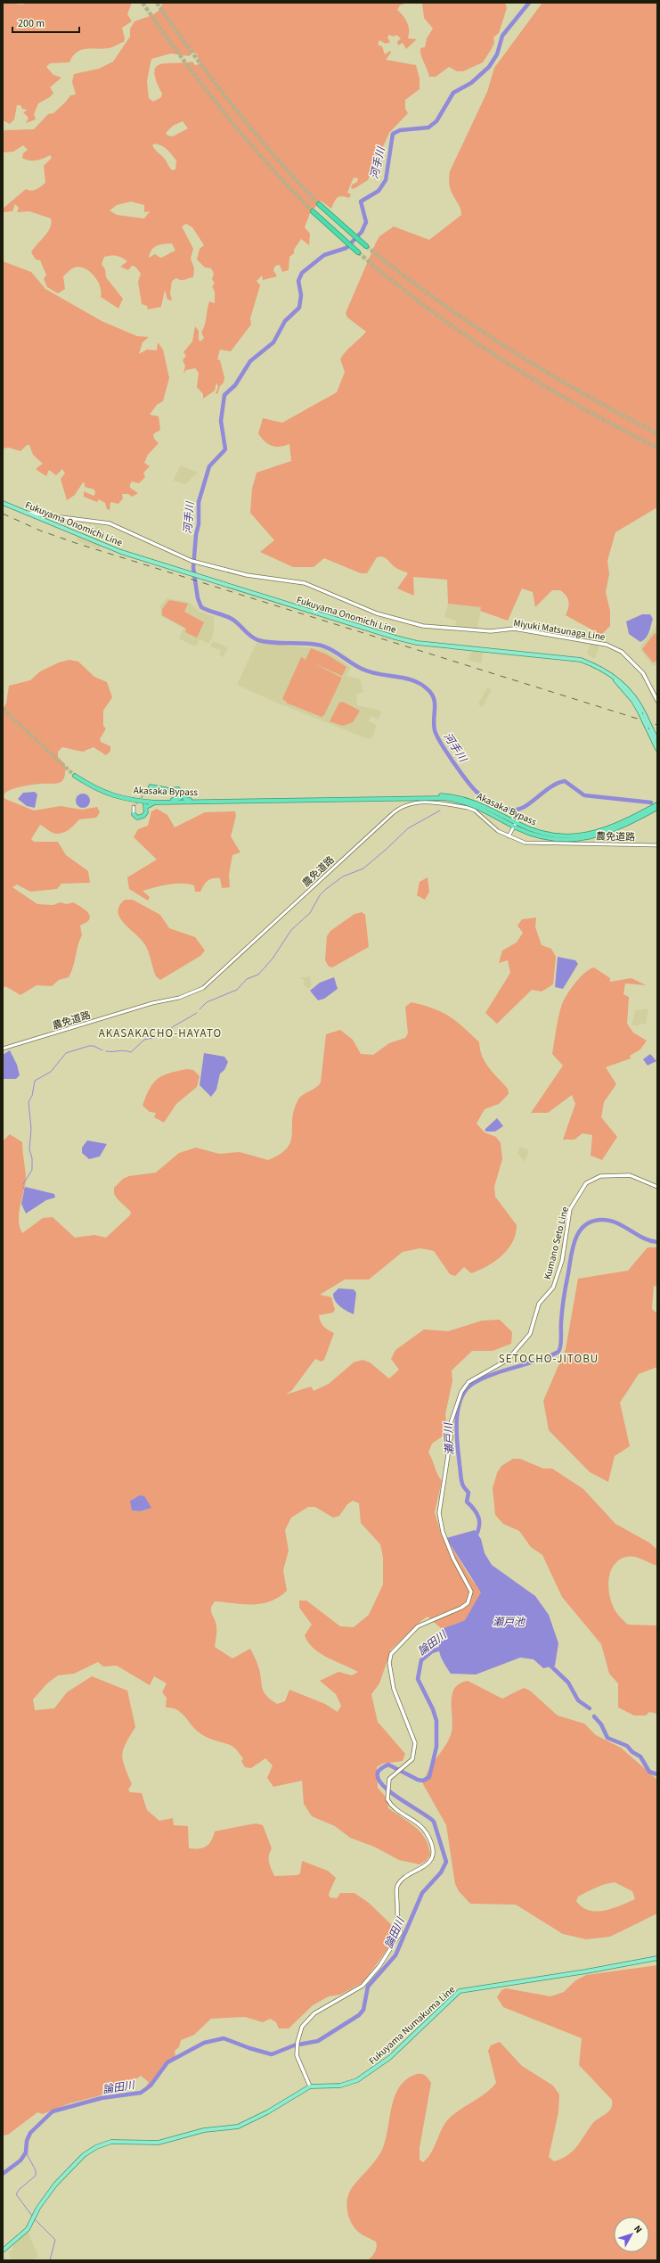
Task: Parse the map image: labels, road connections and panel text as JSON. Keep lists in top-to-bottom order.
{
  "streets": {
    "highway": ["Akasaka Bypass"],
    "main road": [
      "Fukuyama Onomichi Line",
      "Miyuki Matsunaga Line",
      "Kumano Seto Line",
      "Fukuyama Numakuma Line"
    ],
    "street": ["農免道路"]
  },
  "crossings": [
    ["Fukuyama Onomichi Line", "Miyuki Matsunaga Line"],
    ["Kumano Seto Line", "Fukuyama Numakuma Line"]
  ],
  "districts": ["AKASAKACHO-HAYATO", "SETOCHO-JITOBU"],
  "water": [
    "河手川",
    "瀬戸川",
    "瀬戸池",
    "論田川"
  ],
  "scale_bar": "200 m",
  "north": "top right"
}
